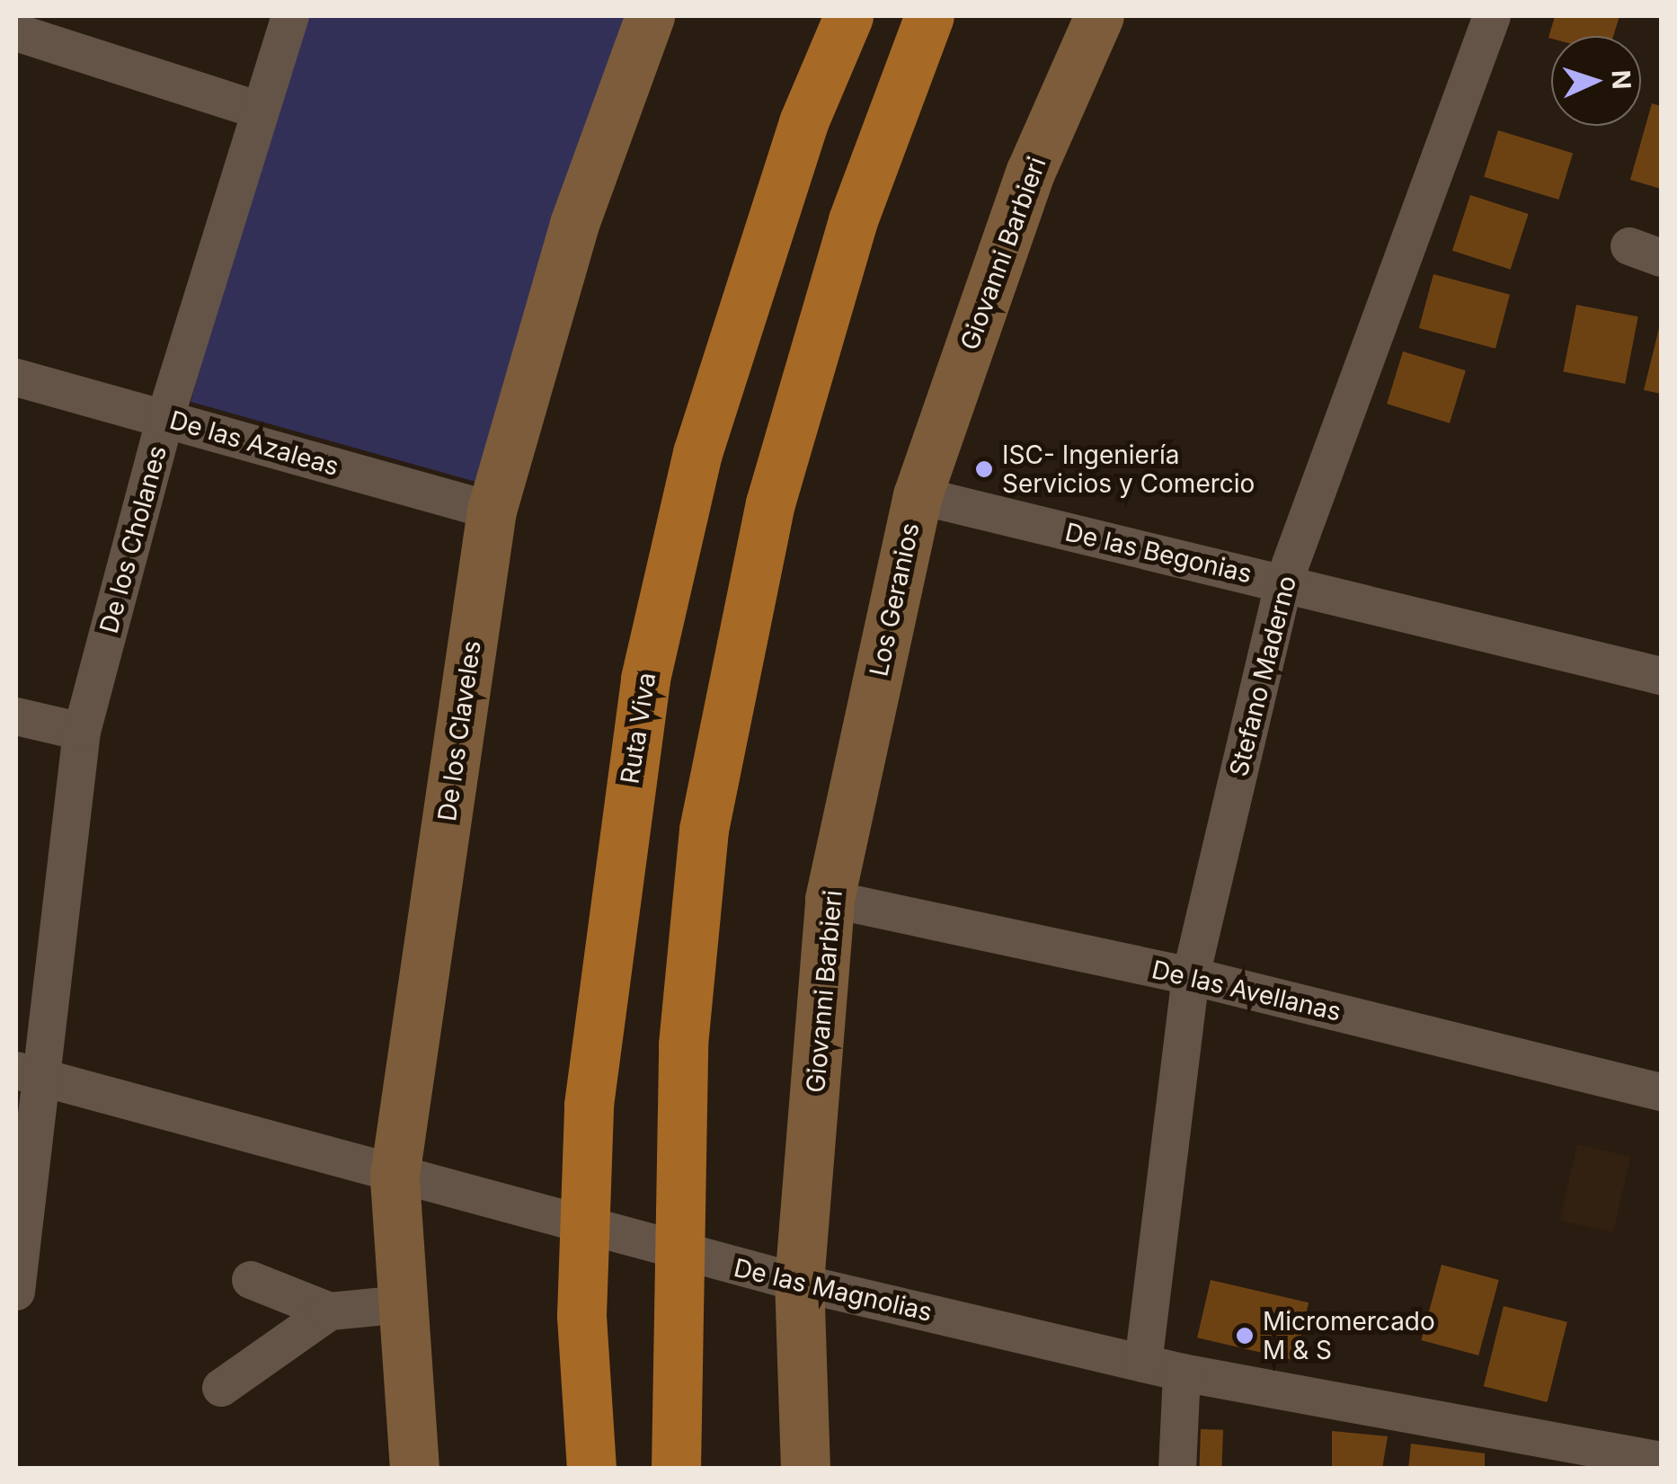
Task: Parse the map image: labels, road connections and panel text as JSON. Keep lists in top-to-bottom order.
{
  "streets": {
    "highway": ["Ruta Viva"],
    "main road": ["Giovanni Barbieri", "Los Geranios", "De los Claveles"],
    "street": [
      "De las Azaleas",
      "De los Cholanes",
      "De las Begonias",
      "Stefano Maderno",
      "De las Avellanas",
      "De las Magnolias"
    ]
  },
  "crossings": [
    ["Giovanni Barbieri", "De las Begonias"],
    ["Giovanni Barbieri", "Los Geranios"],
    ["Giovanni Barbieri", "De las Avellanas"],
    ["Giovanni Barbieri", "De las Magnolias"],
    ["De las Azaleas", "De los Cholanes"],
    ["De las Azaleas", "De los Claveles"],
    ["De los Cholanes", "De las Magnolias"],
    ["De las Begonias", "Los Geranios"],
    ["De las Begonias", "Stefano Maderno"],
    ["Stefano Maderno", "De las Avellanas"],
    ["Stefano Maderno", "De las Magnolias"],
    ["De los Claveles", "De las Magnolias"]
  ],
  "places": ["ISC- Ingeniería Servicios y Comercio", "Micromercado M & S"],
  "north": "right"
}
